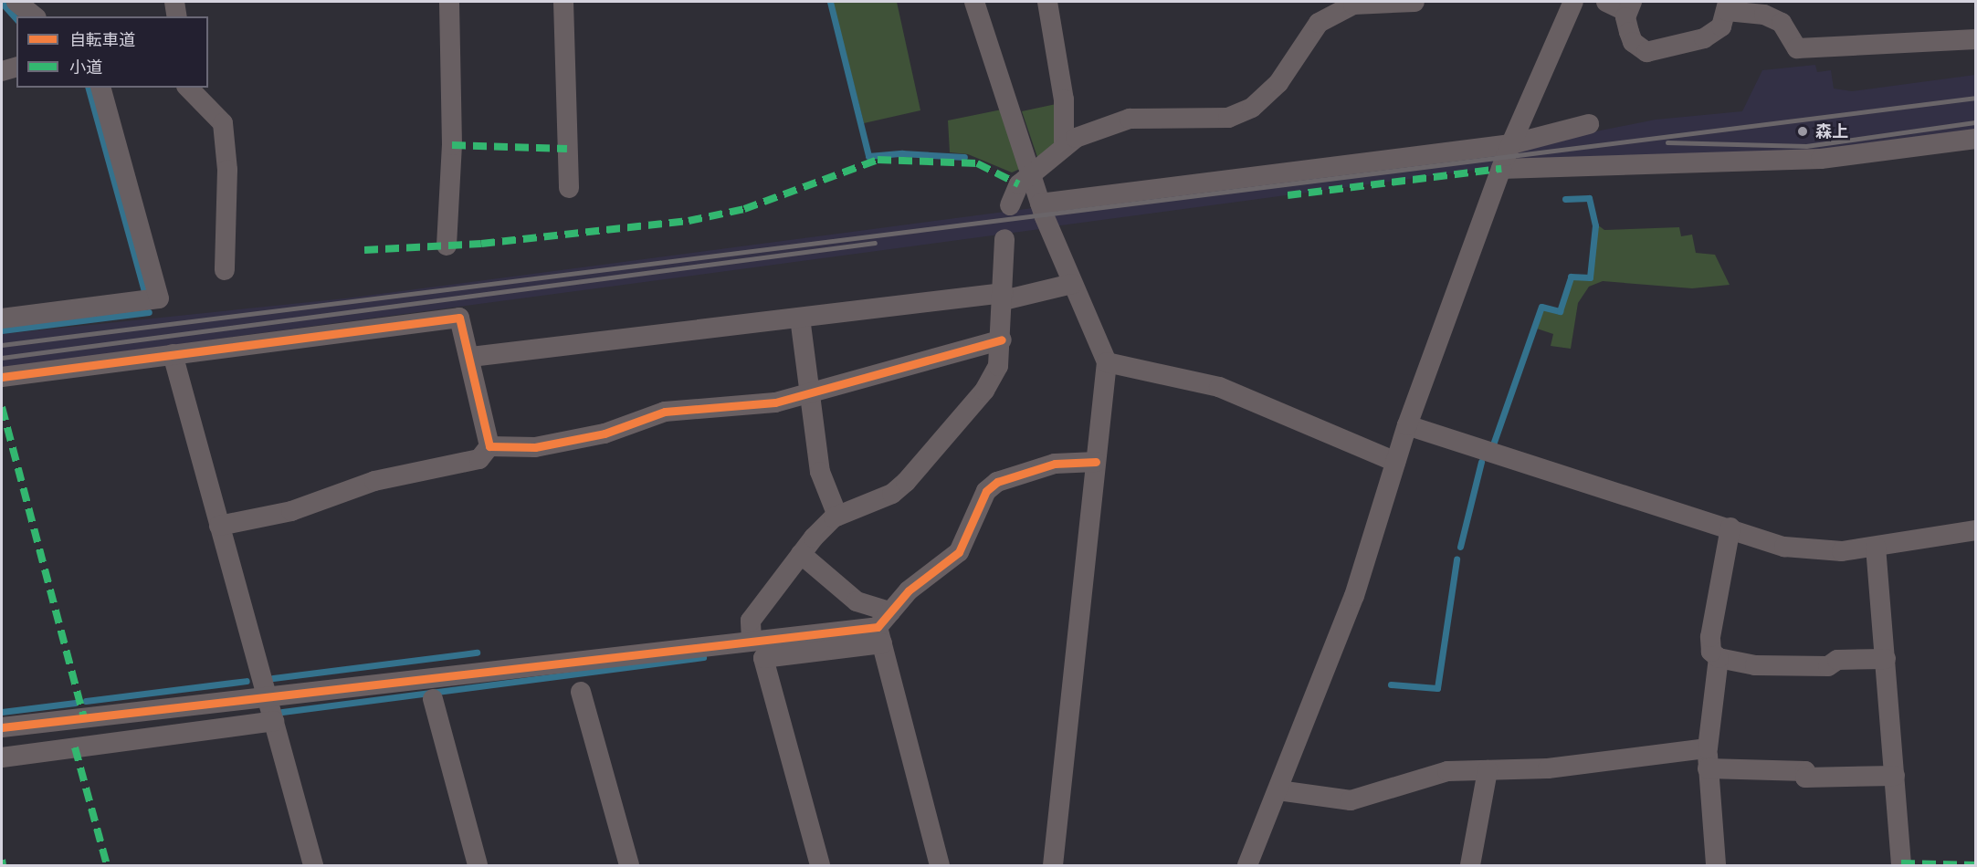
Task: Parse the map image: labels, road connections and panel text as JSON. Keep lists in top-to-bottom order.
{
  "places": ["森上"],
  "legend": ["自転車道", "小道"]
}
